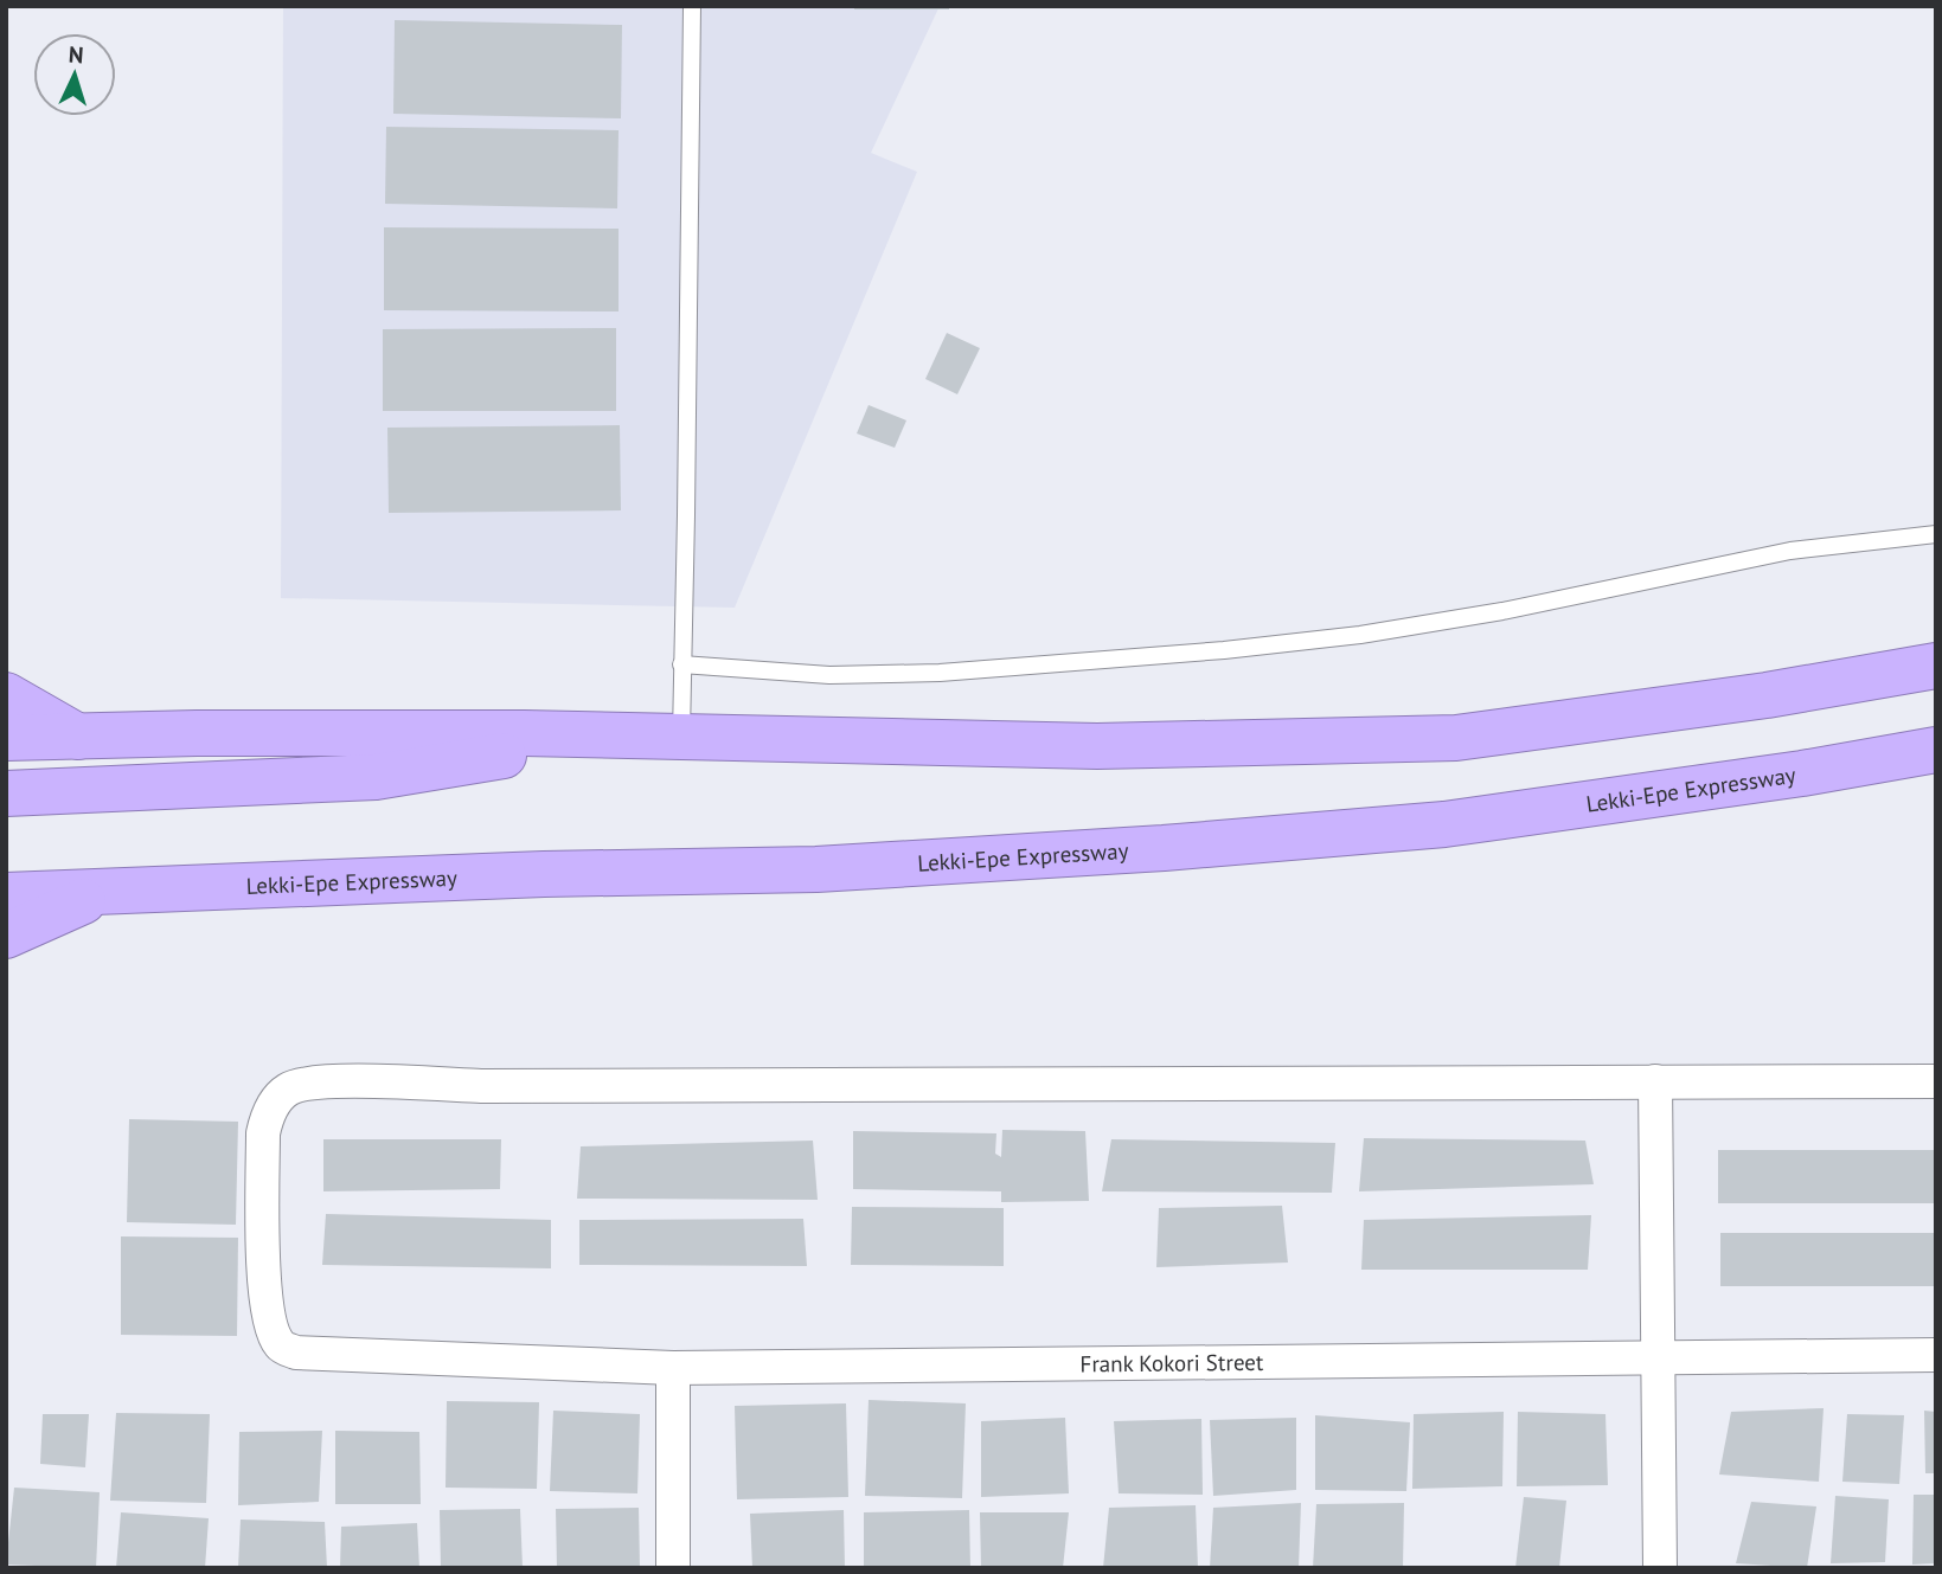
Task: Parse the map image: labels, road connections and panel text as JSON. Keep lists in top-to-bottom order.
{
  "streets": {
    "highway": ["Lekki-Epe Expressway"],
    "street": ["Frank Kokori Street"]
  },
  "north": "top"
}
